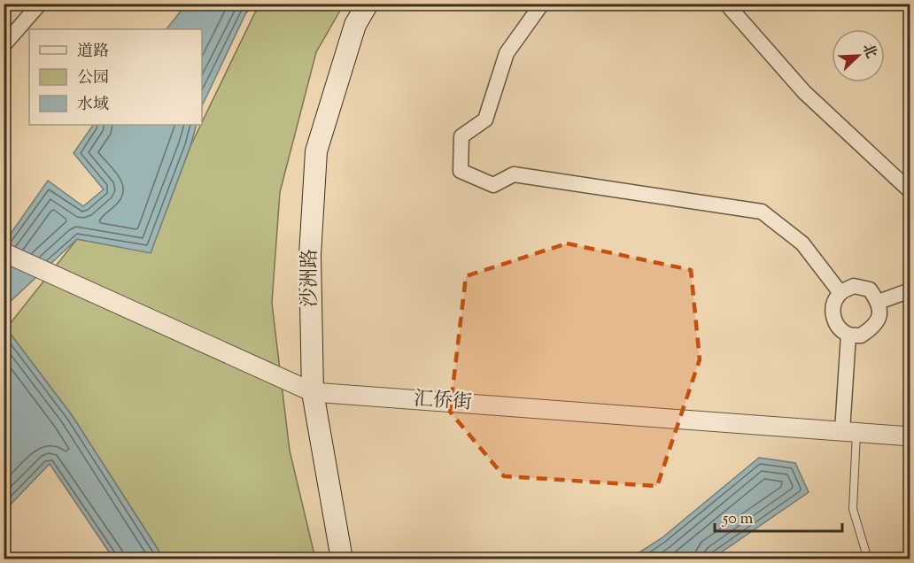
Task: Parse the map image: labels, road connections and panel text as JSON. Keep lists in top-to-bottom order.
{
  "streets": {
    "main road": ["沙洲路"],
    "street": ["汇侨街"]
  },
  "crossings": [
    ["沙洲路", "汇侨街"]
  ],
  "legend": ["道路", "公园", "水域"],
  "scale_bar": "50 m",
  "north": "top right"
}
